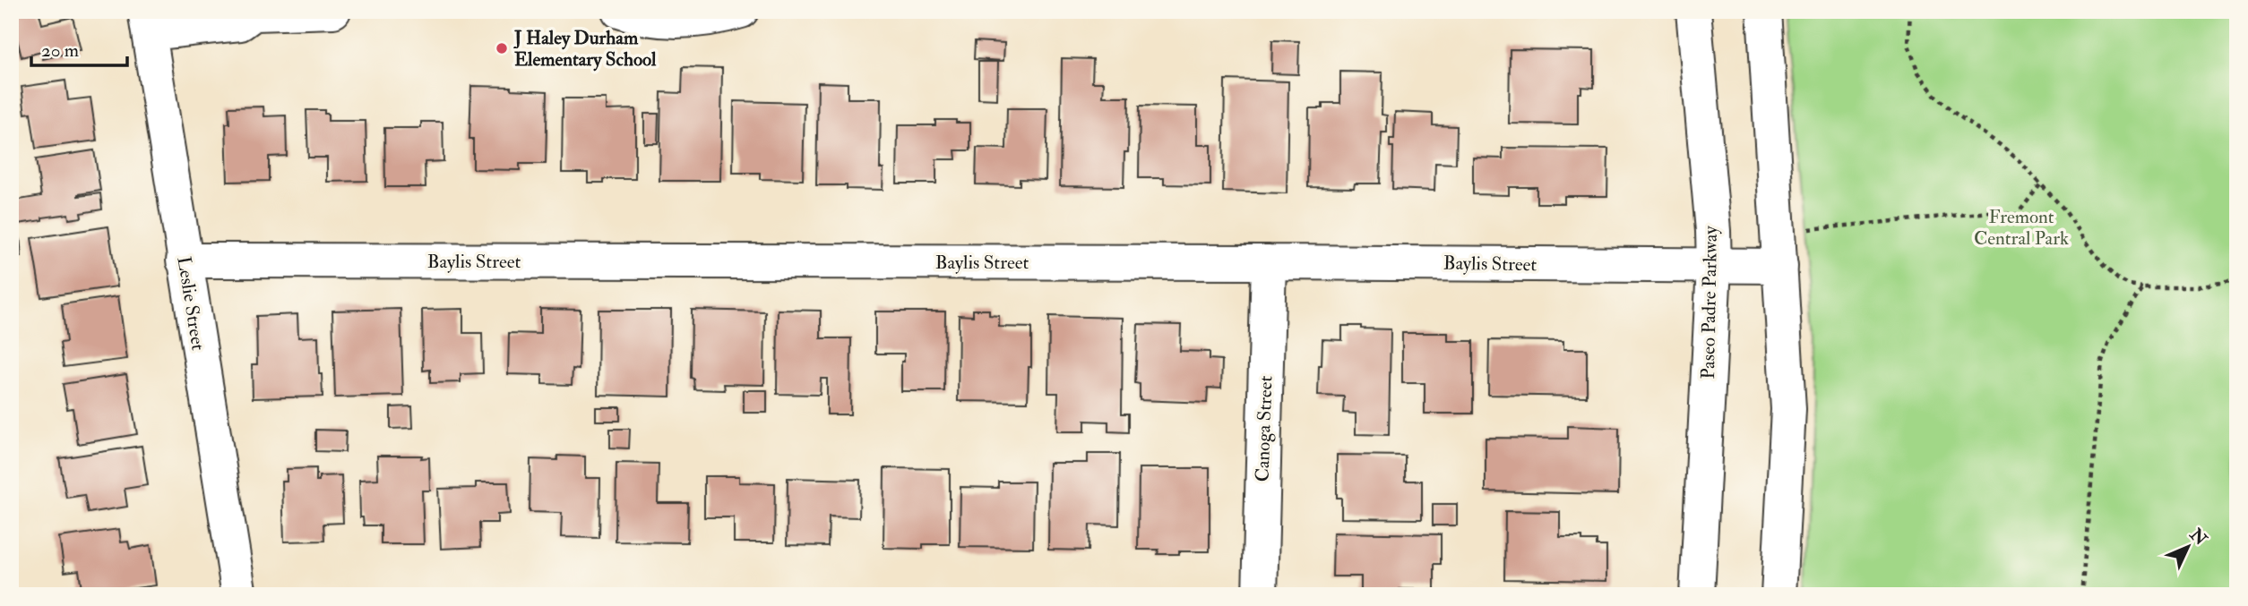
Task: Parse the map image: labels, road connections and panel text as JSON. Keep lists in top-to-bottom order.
{
  "streets": {
    "street": [
      "Baylis Street",
      "Paseo Padre Parkway",
      "Leslie Street",
      "Canoga Street"
    ]
  },
  "crossings": [
    ["Baylis Street", "Paseo Padre Parkway"],
    ["Baylis Street", "Leslie Street"],
    ["Baylis Street", "Canoga Street"]
  ],
  "parks": ["Fremont Central Park"],
  "places": ["J Haley Durham Elementary School"],
  "scale_bar": "20 m",
  "north": "top right"
}
